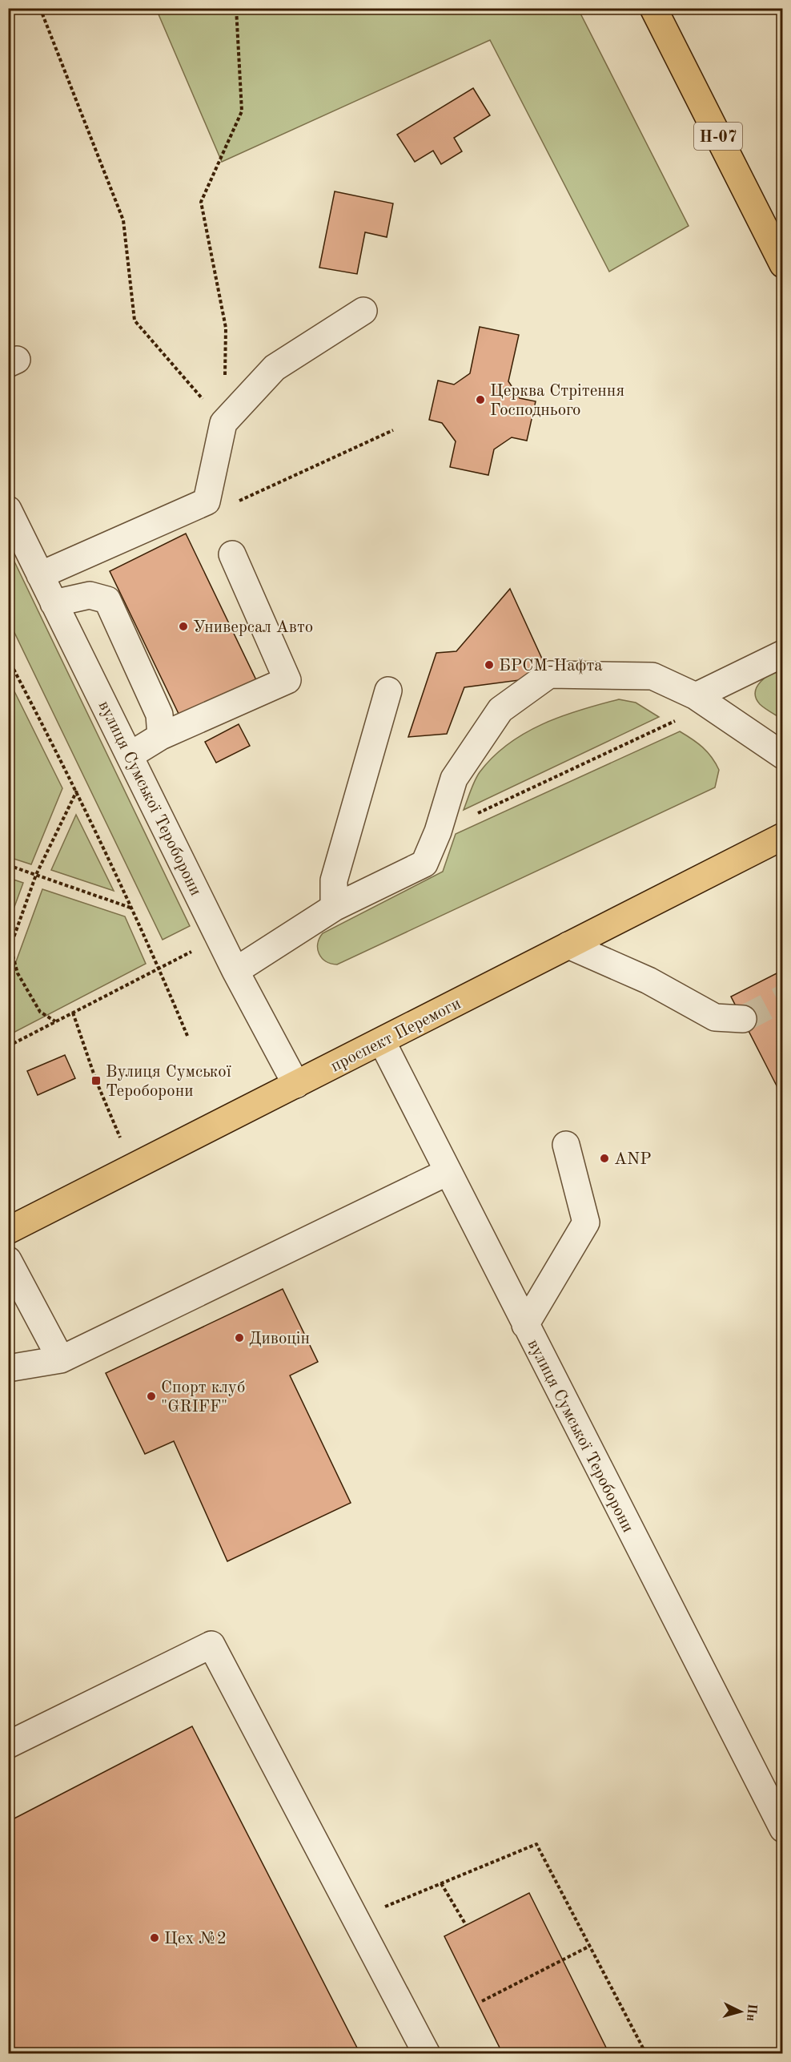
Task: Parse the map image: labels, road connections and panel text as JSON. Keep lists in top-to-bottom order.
{
  "streets": {
    "main road": ["Н-07", "проспект Перемоги"],
    "street": ["вулиця Сумської Тероборони"]
  },
  "crossings": [
    ["вулиця Сумської Тероборони", "проспект Перемоги"]
  ],
  "places": {
    "other": [
      "Церква Стрітення Господнього",
      "Универсал Авто",
      "БРСМ-Нафта",
      "ANP",
      "Дивоцін",
      "Спорт клуб \"GRIFF\"",
      "Цех №2"
    ],
    "transit": ["Вулиця Сумської Тероборони"]
  },
  "north": "right"
}
